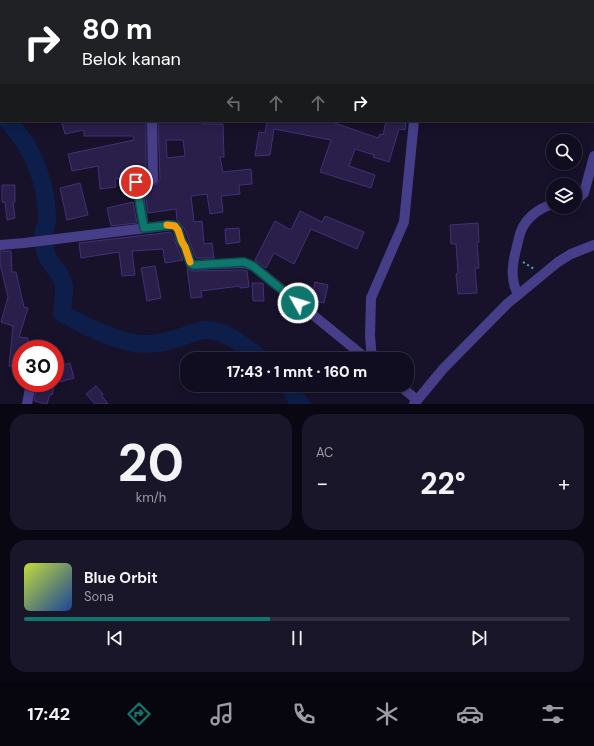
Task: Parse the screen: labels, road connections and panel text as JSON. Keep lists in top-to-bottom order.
{
  "page": {
    "turn": ["80 m", "Belok kanan"],
    "limit": "30",
    "trip": "17:43 · 1 mnt · 160 m",
    "tile": [
      ["20", "km/h"],
      "AC"
    ],
    "heat": ["−", "22°", "+"],
    "song": ["Blue Orbit", "Sona"],
    "tabs": "17:42"
  }
}
